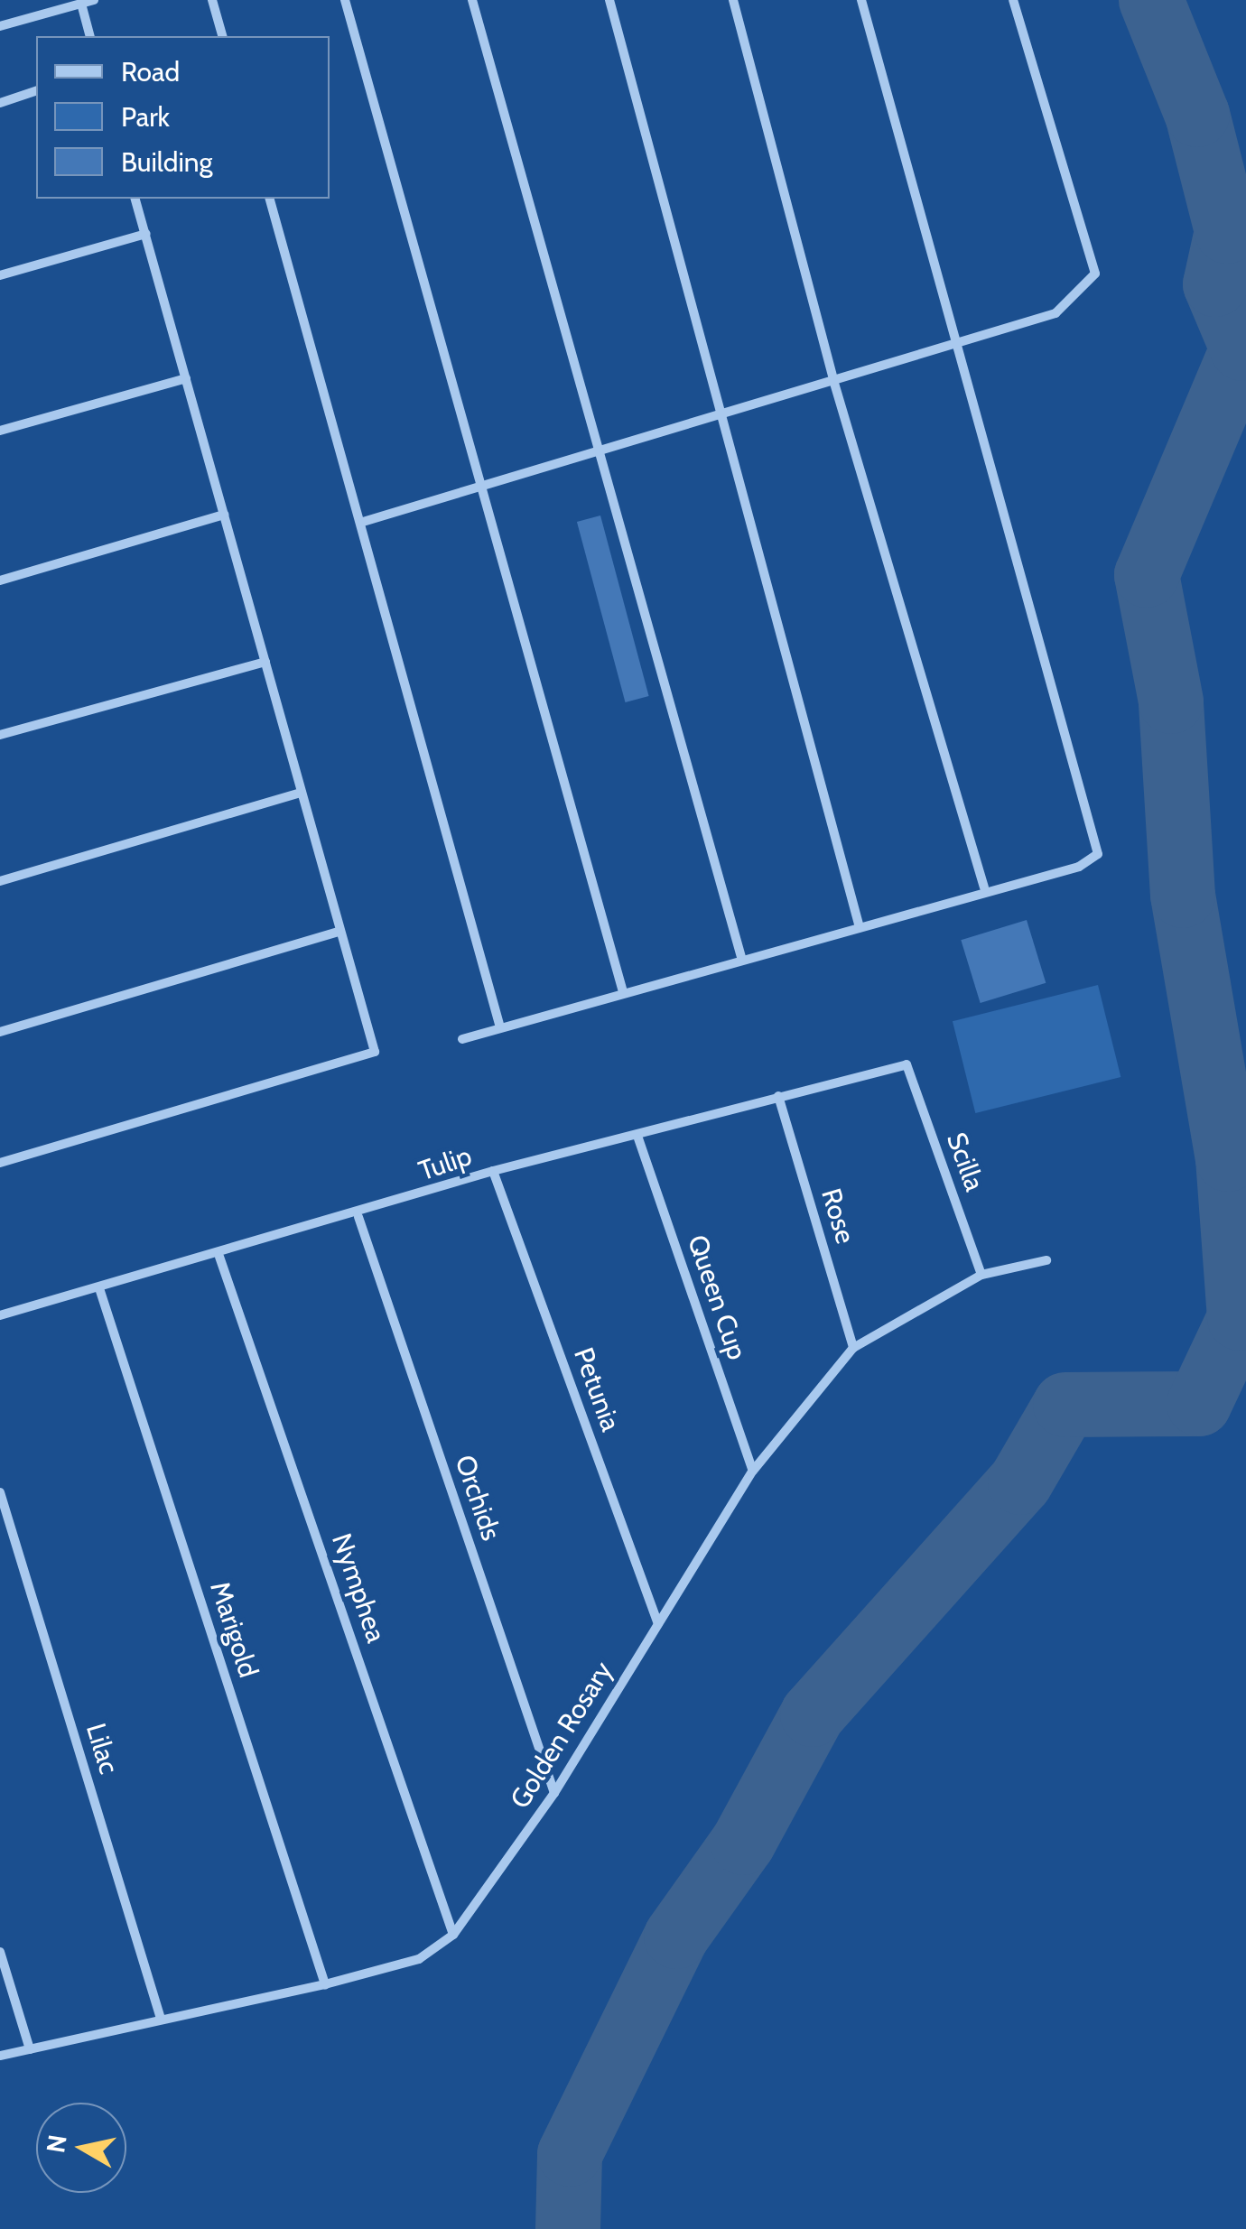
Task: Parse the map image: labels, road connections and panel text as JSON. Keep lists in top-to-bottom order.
{
  "streets": {
    "street": [
      "Scilla",
      "Tulip",
      "Rose",
      "Queen Cup",
      "Petunia",
      "Orchids",
      "Nymphea",
      "Marigold",
      "Golden Rosary",
      "Lilac"
    ]
  },
  "crossings": [
    ["Scilla", "Tulip"],
    ["Scilla", "Golden Rosary"],
    ["Tulip", "Rose"],
    ["Tulip", "Queen Cup"],
    ["Tulip", "Petunia"],
    ["Tulip", "Orchids"],
    ["Tulip", "Nymphea"],
    ["Tulip", "Marigold"],
    ["Rose", "Golden Rosary"],
    ["Queen Cup", "Golden Rosary"],
    ["Petunia", "Golden Rosary"],
    ["Orchids", "Golden Rosary"],
    ["Nymphea", "Golden Rosary"],
    ["Marigold", "Golden Rosary"],
    ["Golden Rosary", "Lilac"]
  ],
  "legend": ["Road", "Park", "Building"],
  "north": "left"
}
